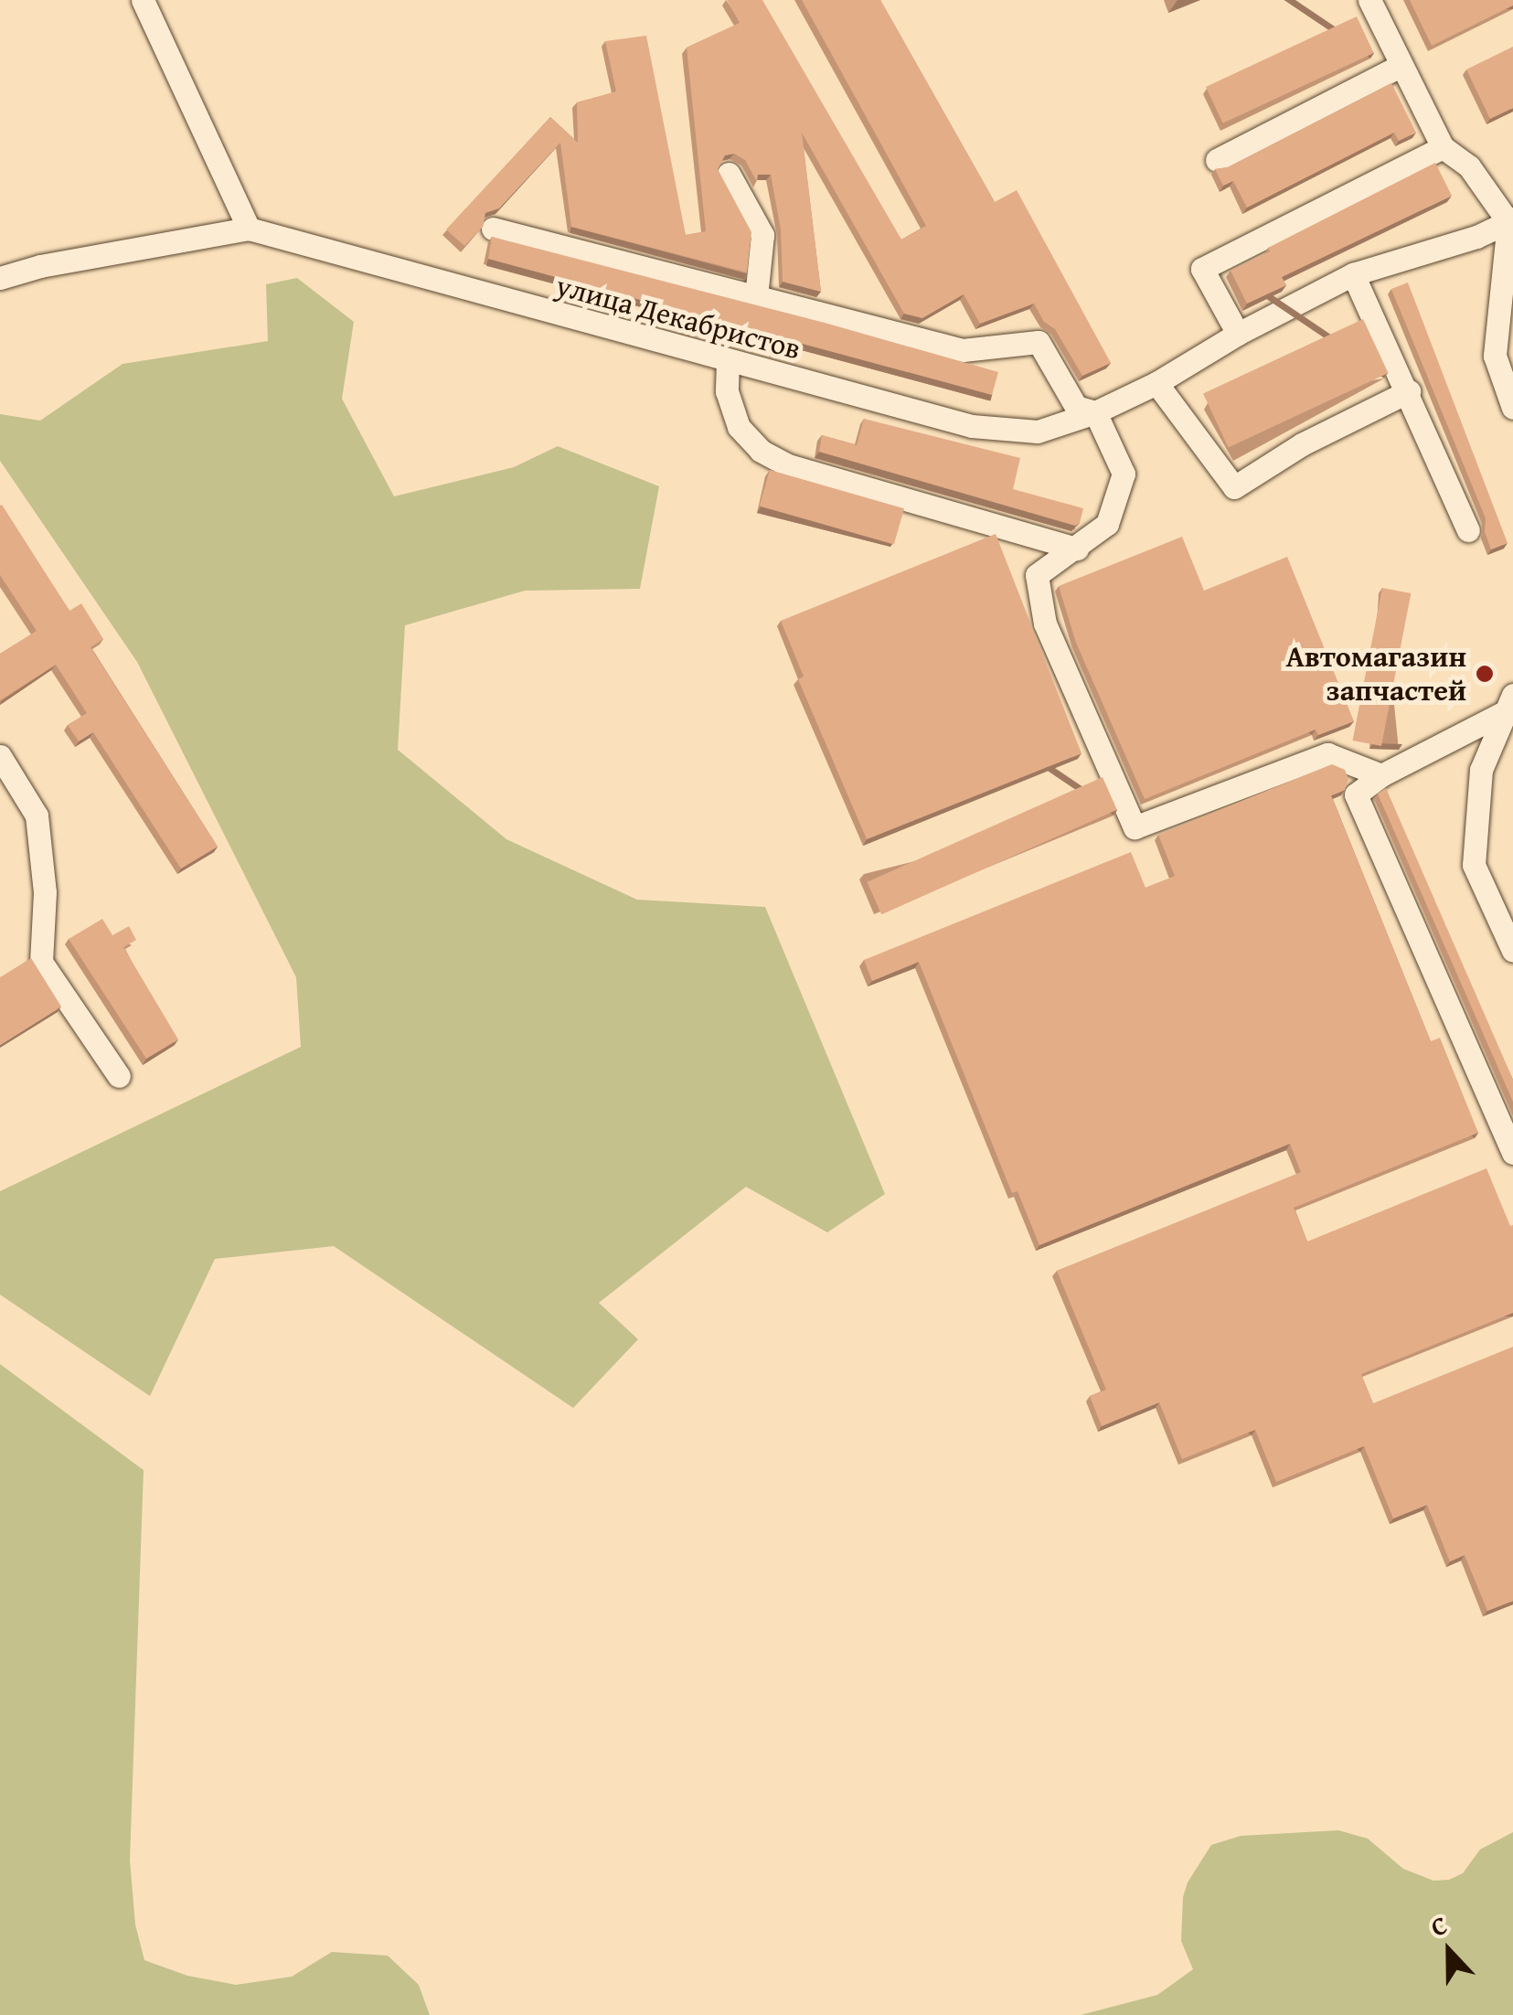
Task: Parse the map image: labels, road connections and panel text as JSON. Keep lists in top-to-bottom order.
{
  "streets": {
    "street": ["улица Декабристов"]
  },
  "places": ["Автомагазин запчастей"],
  "north": "top"
}
